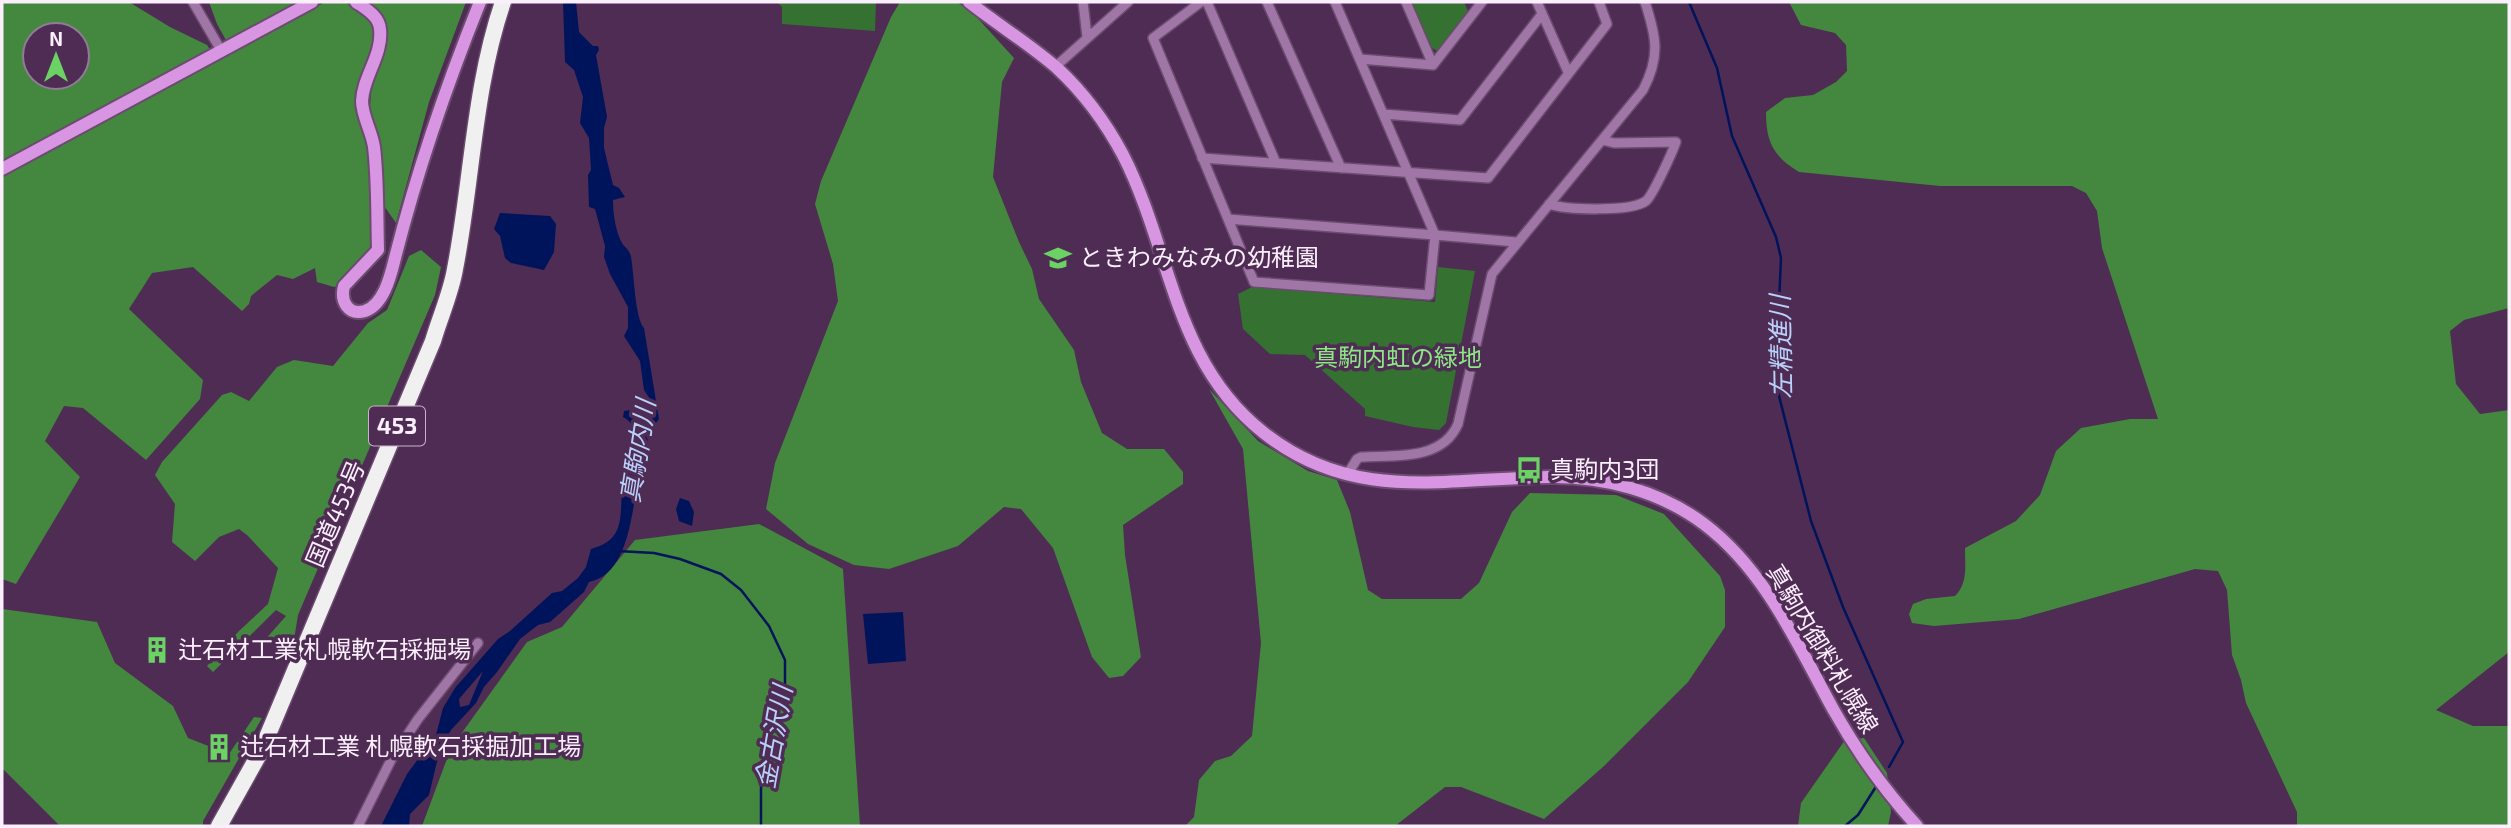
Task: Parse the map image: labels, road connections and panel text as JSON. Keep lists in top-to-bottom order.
{
  "streets": {
    "highway": ["453", "国道453号"],
    "main road": ["真駒内御料札幌線"]
  },
  "water": ["左精進川", "真駒内川", "金古沢川"],
  "parks": ["真駒内虹の緑地"],
  "places": {
    "school or university": ["ときわみなみの幼稚園"],
    "bus stop": ["真駒内3団"],
    "building": ["辻石材工業 札幌軟石採掘場", "辻石材工業 札幌軟石採掘加工場"]
  },
  "north": "top"
}
